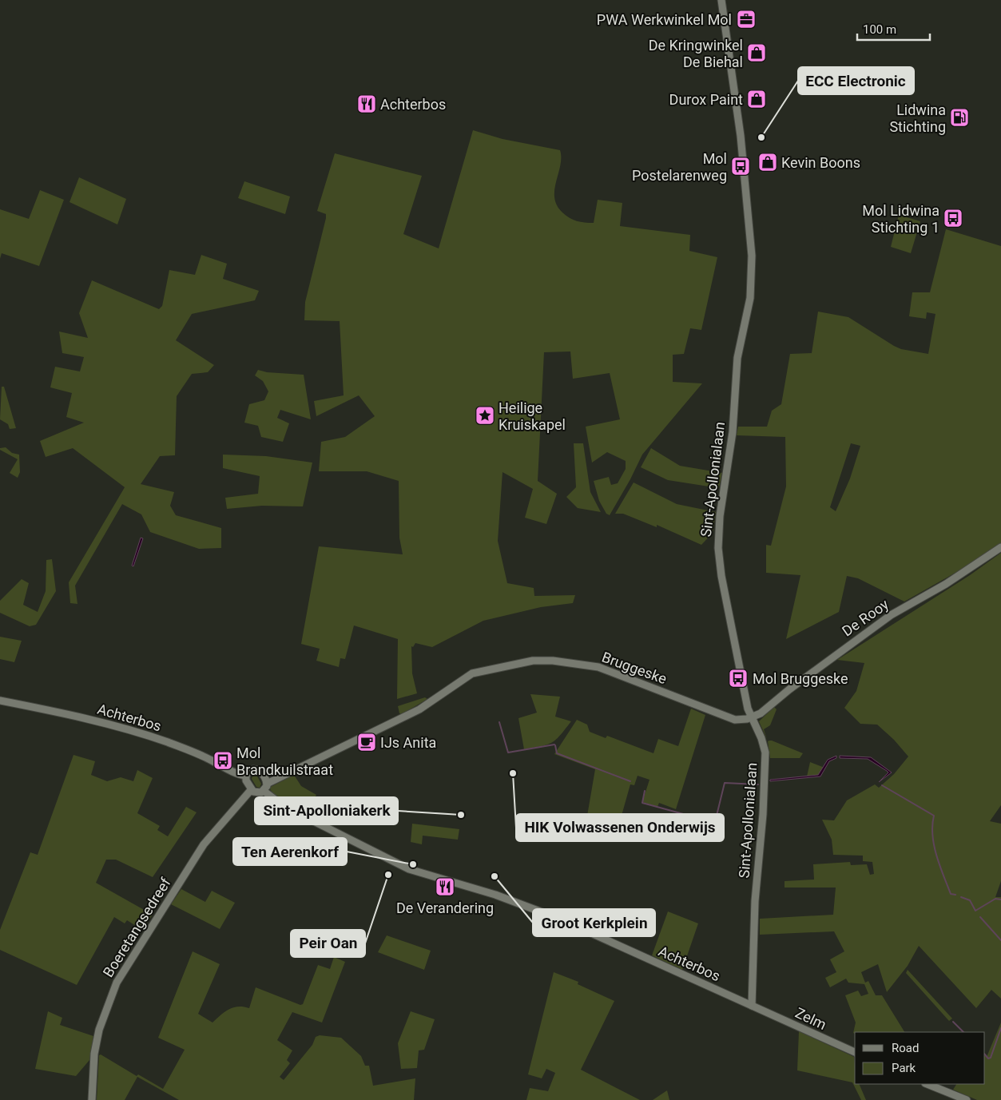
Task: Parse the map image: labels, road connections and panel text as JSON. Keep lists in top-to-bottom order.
{
  "streets": {
    "street": [
      "Sint-Apollonialaan",
      "De Rooy",
      "Bruggeske",
      "Achterbos",
      "Boeretangsedreef",
      "Zelm"
    ]
  },
  "crossings": [
    ["Sint-Apollonialaan", "De Rooy"],
    ["Sint-Apollonialaan", "Bruggeske"],
    ["Sint-Apollonialaan", "Achterbos"],
    ["Sint-Apollonialaan", "Zelm"],
    ["De Rooy", "Bruggeske"],
    ["Bruggeske", "Achterbos"],
    ["Bruggeske", "Boeretangsedreef"],
    ["Achterbos", "Boeretangsedreef"],
    ["Achterbos", "Zelm"]
  ],
  "places": {
    "office": ["PWA Werkwinkel Mol"],
    "shop": ["De Kringwinkel De Biehal", "Durox Paint", "Kevin Boons"],
    "restaurant": ["Achterbos", "De Verandering"],
    "fuel station": ["Lidwina Stichting"],
    "other": [
      "ECC Electronic",
      "HIK Volwassenen Onderwijs",
      "Sint-Apolloniakerk",
      "Ten Aerenkorf",
      "Peir Oan",
      "Groot Kerkplein"
    ],
    "bus stop": [
      "Mol Postelarenweg",
      "Mol Lidwina Stichting 1",
      "Mol Bruggeske",
      "Mol Brandkuilstraat"
    ],
    "place": ["Heilige Kruiskapel"],
    "cafe": ["IJs Anita"]
  },
  "legend": ["Road", "Park"],
  "scale_bar": "100 m"
}
